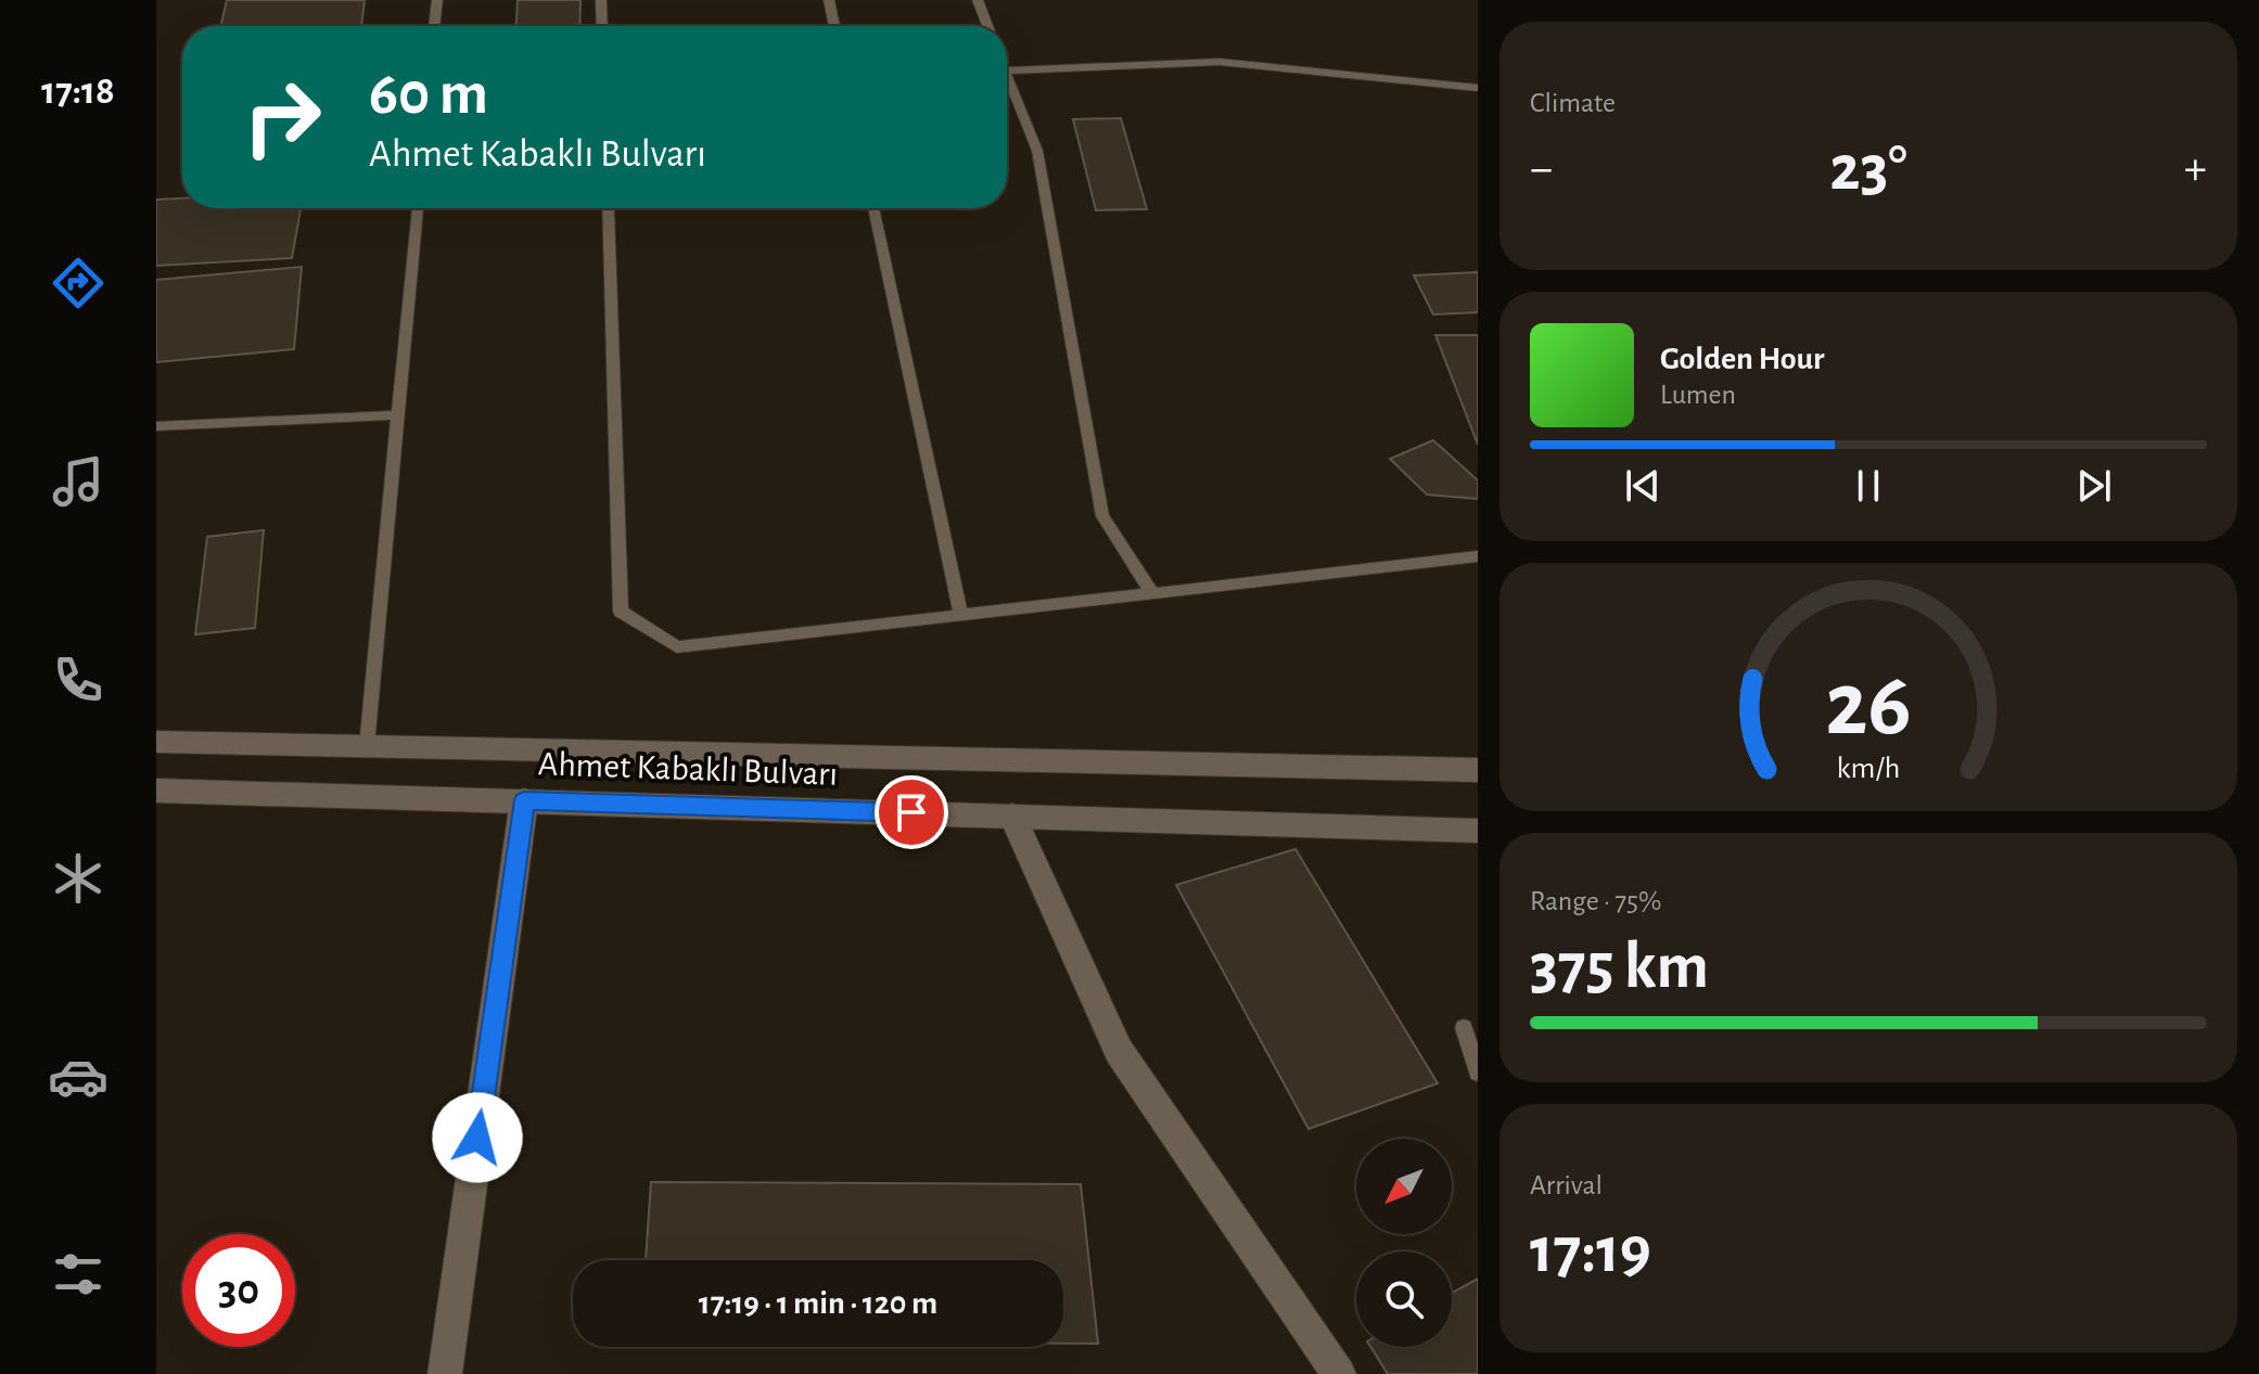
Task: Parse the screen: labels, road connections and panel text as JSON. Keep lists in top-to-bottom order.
{
  "streets": {
    "main road": ["Ahmet Kabaklı Bulvarı"]
  },
  "north": "bottom left",
  "page": {
    "tabs": "17:18",
    "tile": [
      "Climate",
      ["Range · 75%", "375 km"],
      ["Arrival", "17:19"]
    ],
    "turn": ["60 m", "Ahmet Kabaklı Bulvarı"],
    "heat": ["−", "23°", "+"],
    "song": ["Golden Hour", "Lumen"],
    "limit": "30",
    "trip": "17:19 · 1 min · 120 m",
    "gauge": ["26", "km/h"]
  }
}
